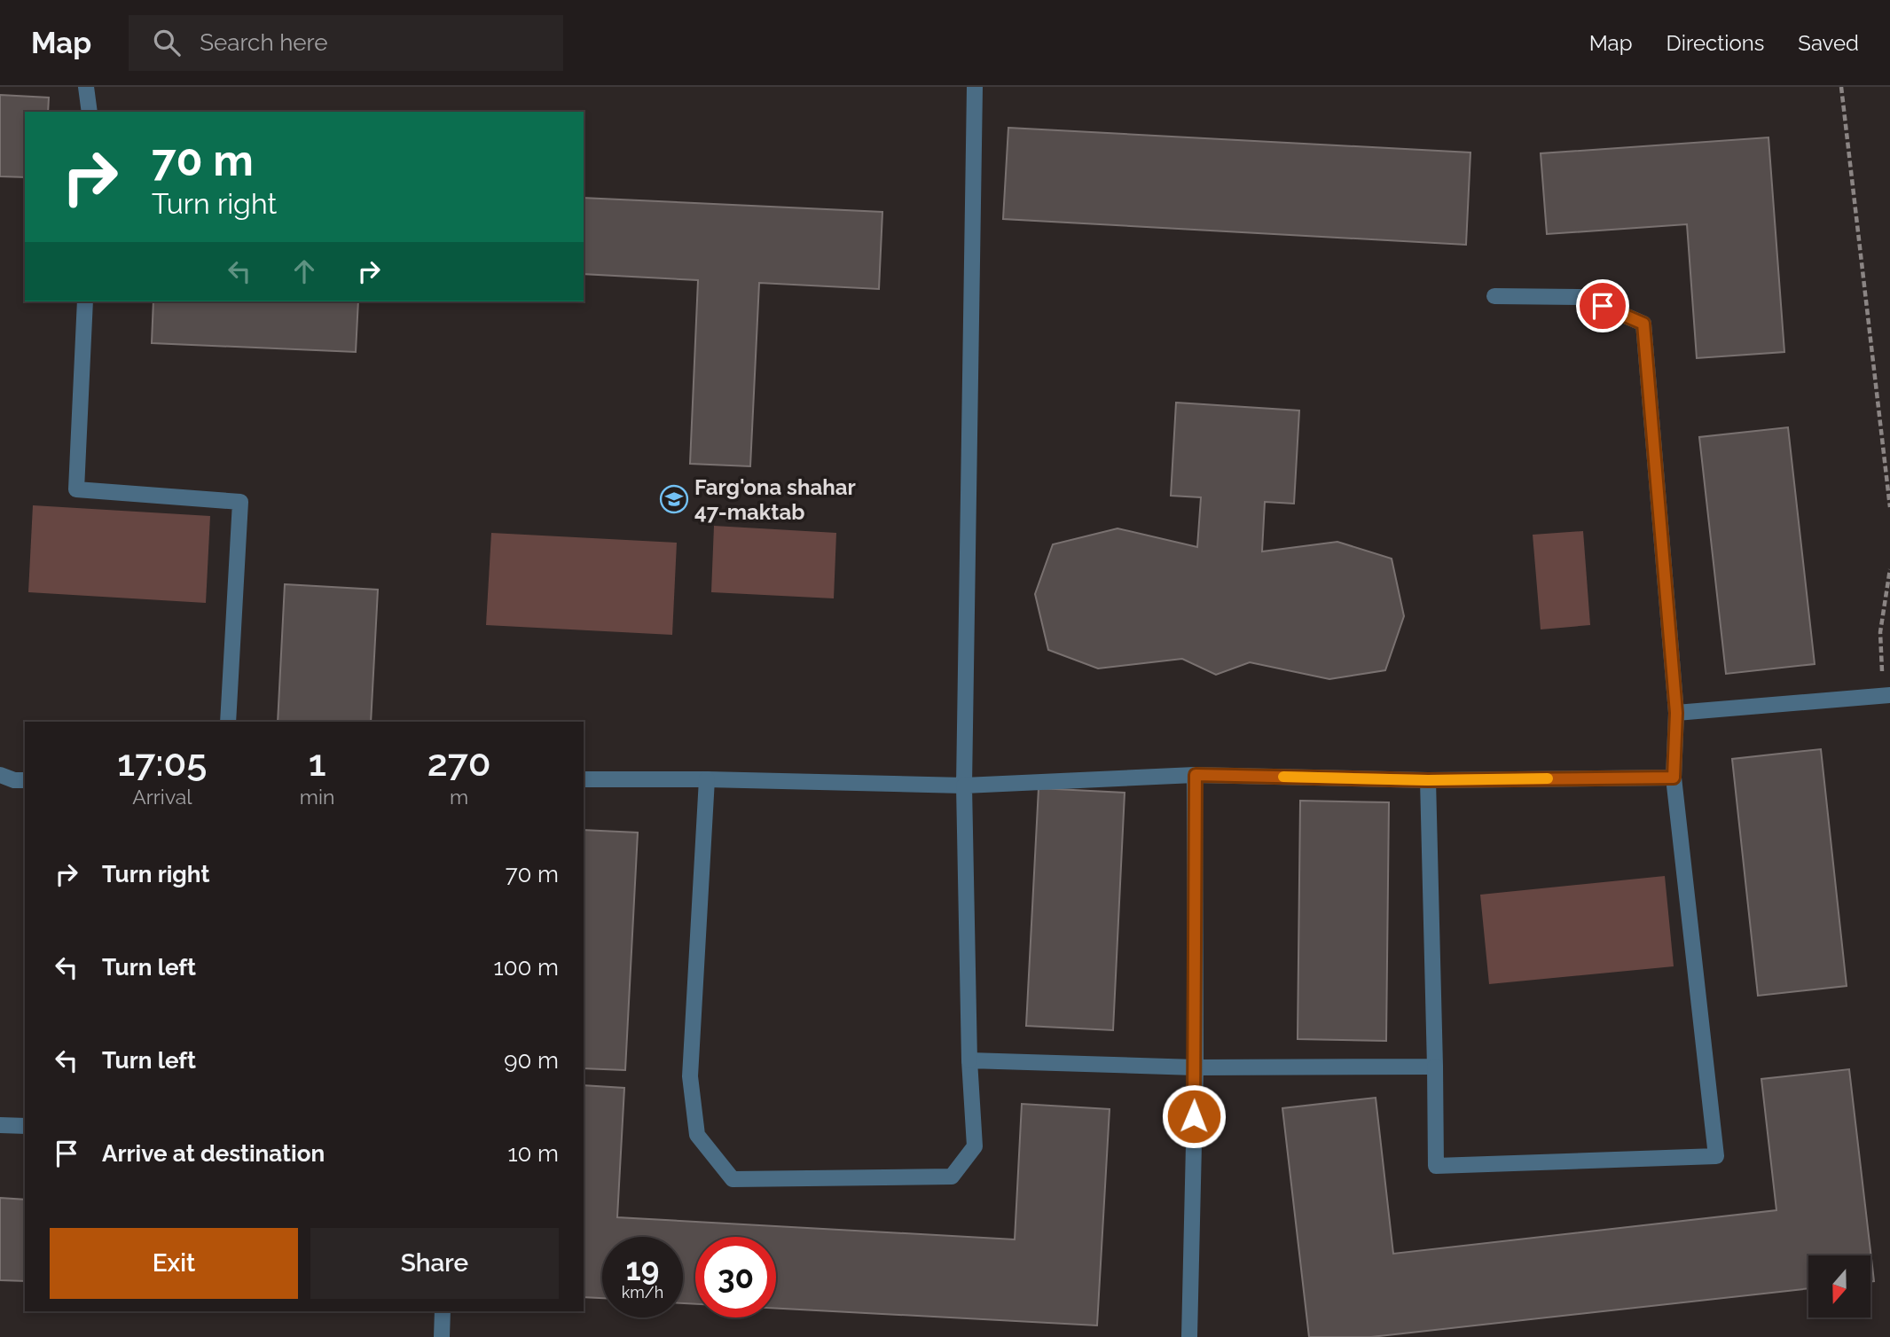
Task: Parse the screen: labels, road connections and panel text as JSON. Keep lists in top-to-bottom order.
{
  "places": {
    "school or university": ["Farg'ona shahar 47-maktab"]
  },
  "north": "bottom",
  "page": {
    "header": "Map",
    "search": "Search here",
    "nav": ["Map", "Directions", "Saved"],
    "turn": ["70 m", "Turn right"],
    "eta": [
      "17:05",
      "Arrival",
      "1",
      "min",
      "270",
      "m"
    ],
    "list": [
      {
        "name": "Turn right",
        "value": "70 m"
      },
      {
        "name": "Turn left",
        "value": "100 m"
      },
      {
        "name": "Turn left",
        "value": "90 m"
      },
      {
        "name": "Arrive at destination",
        "value": "10 m"
      }
    ],
    "buttons": ["Exit", "Share"],
    "speed": "19 km/h",
    "limit": "30"
  }
}
